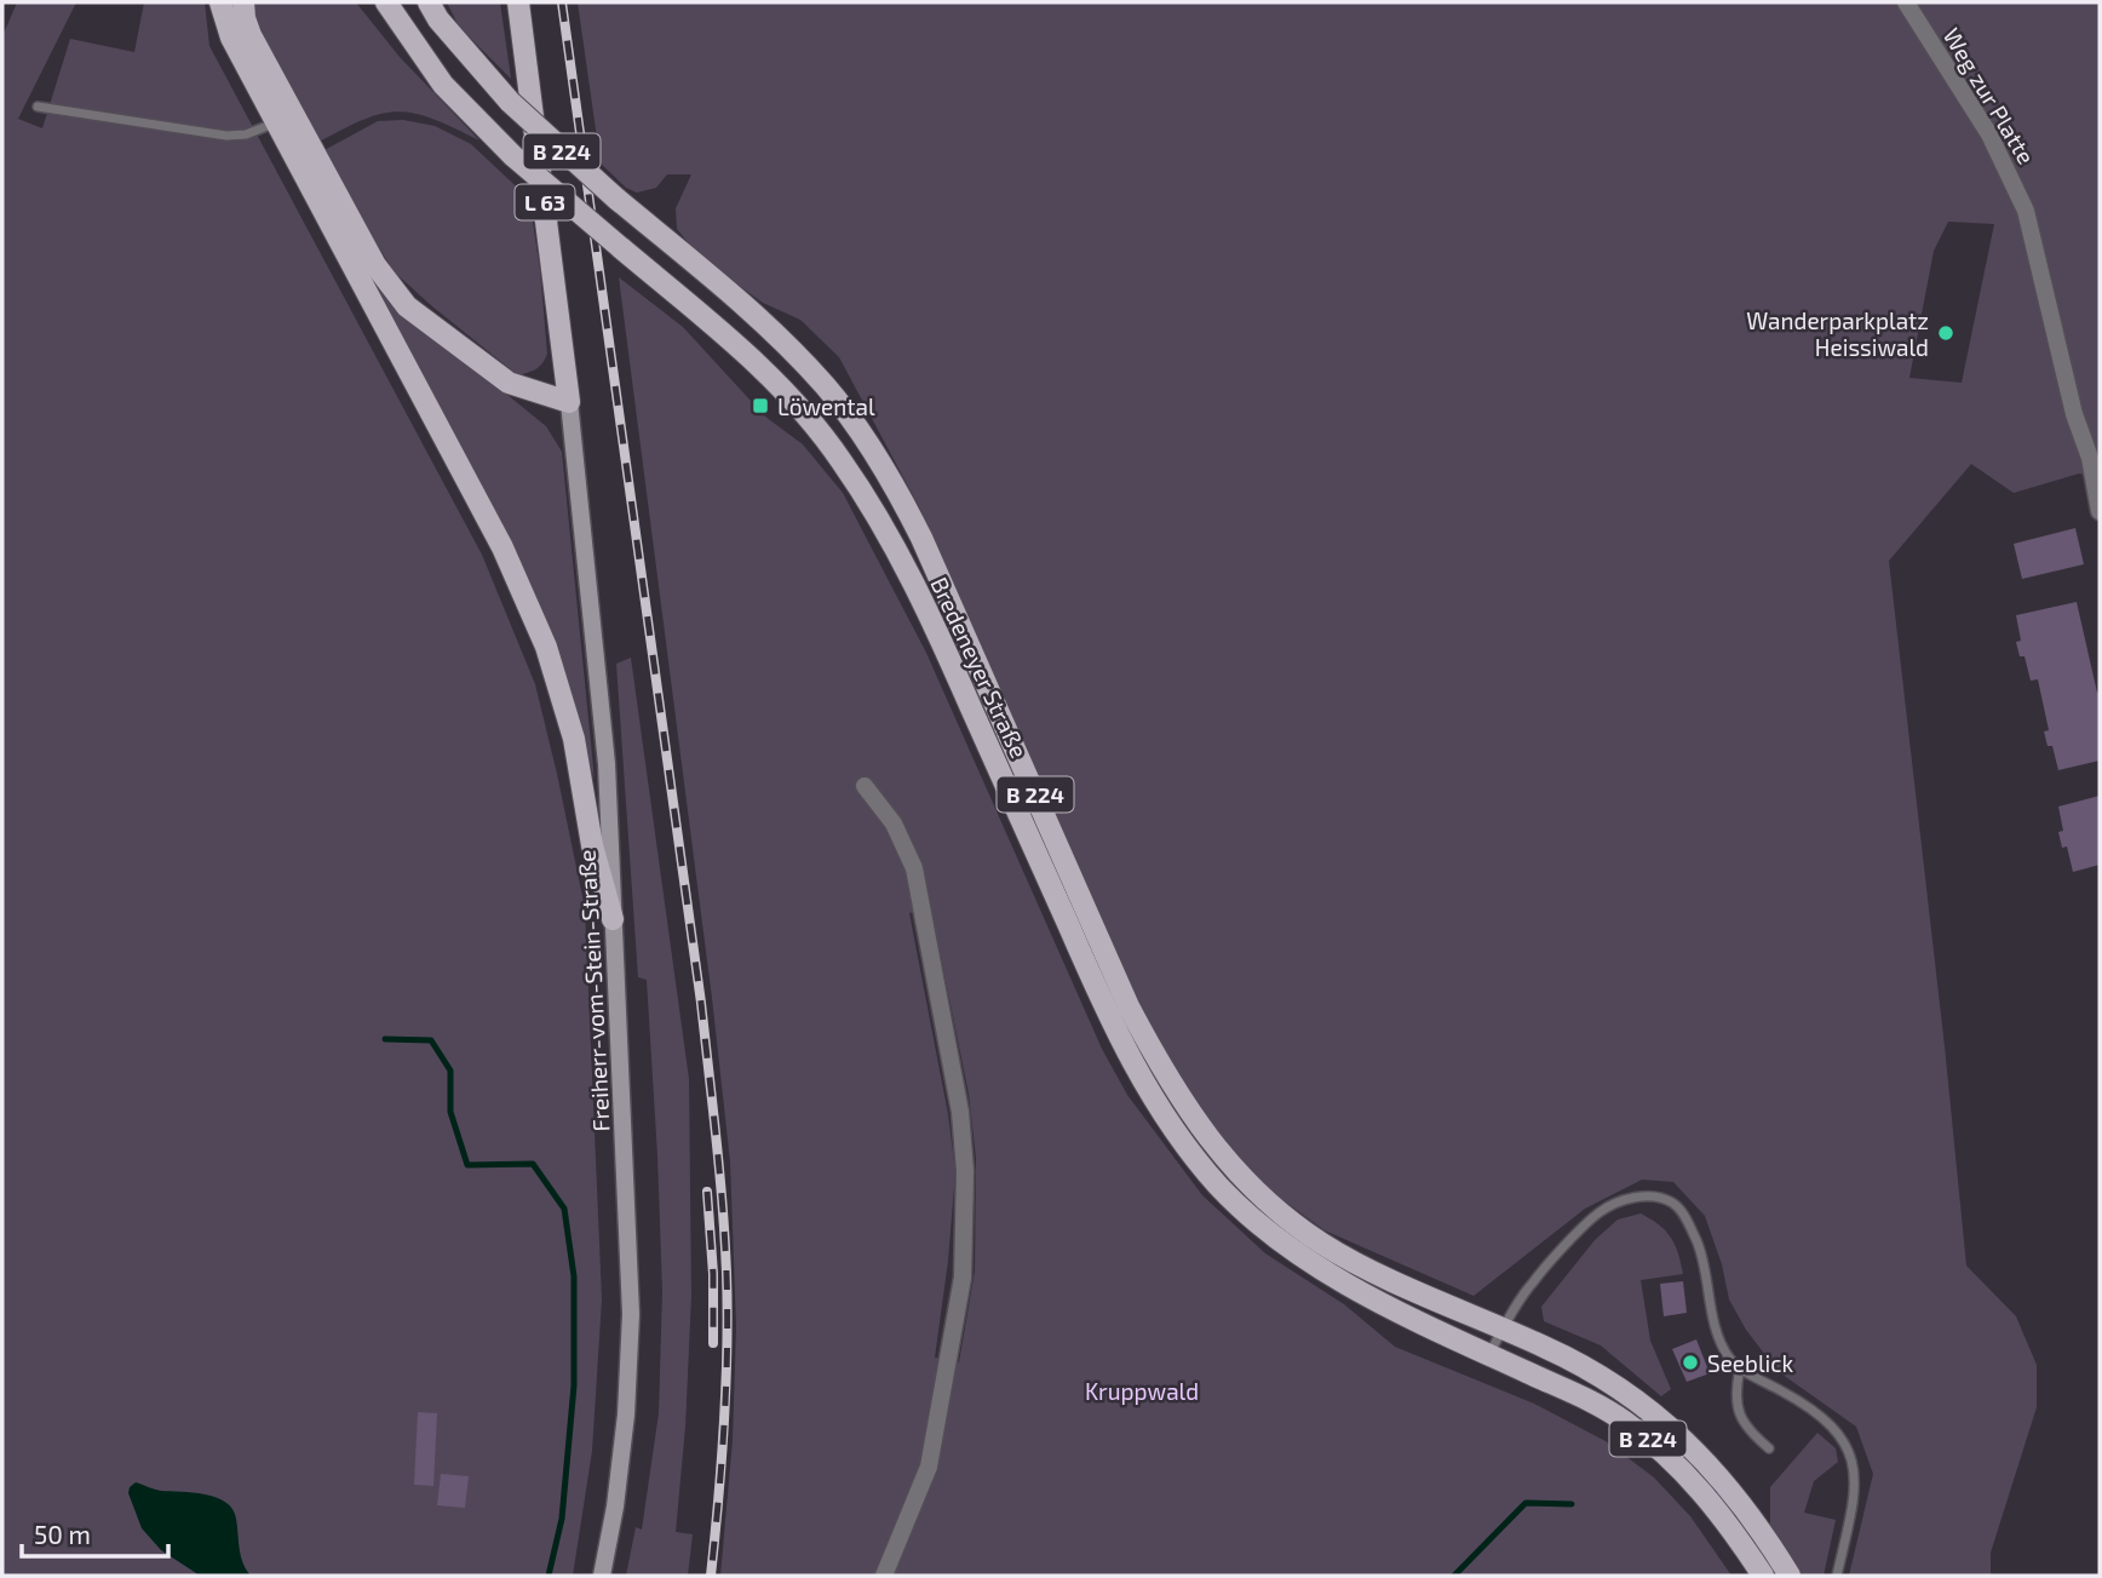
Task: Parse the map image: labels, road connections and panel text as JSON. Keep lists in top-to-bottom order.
{
  "streets": {
    "main road": [
      "B 224",
      "L 63",
      "Bredeneyer Straße",
      "Freiherr-vom-Stein-Straße"
    ],
    "street": ["Weg zur Platte"]
  },
  "crossings": [
    ["L 63", "Freiherr-vom-Stein-Straße"]
  ],
  "parks": ["Kruppwald"],
  "places": {
    "other": ["Wanderparkplatz Heissiwald", "Seeblick"],
    "transit": ["Löwental"]
  },
  "scale_bar": "50 m"
}
